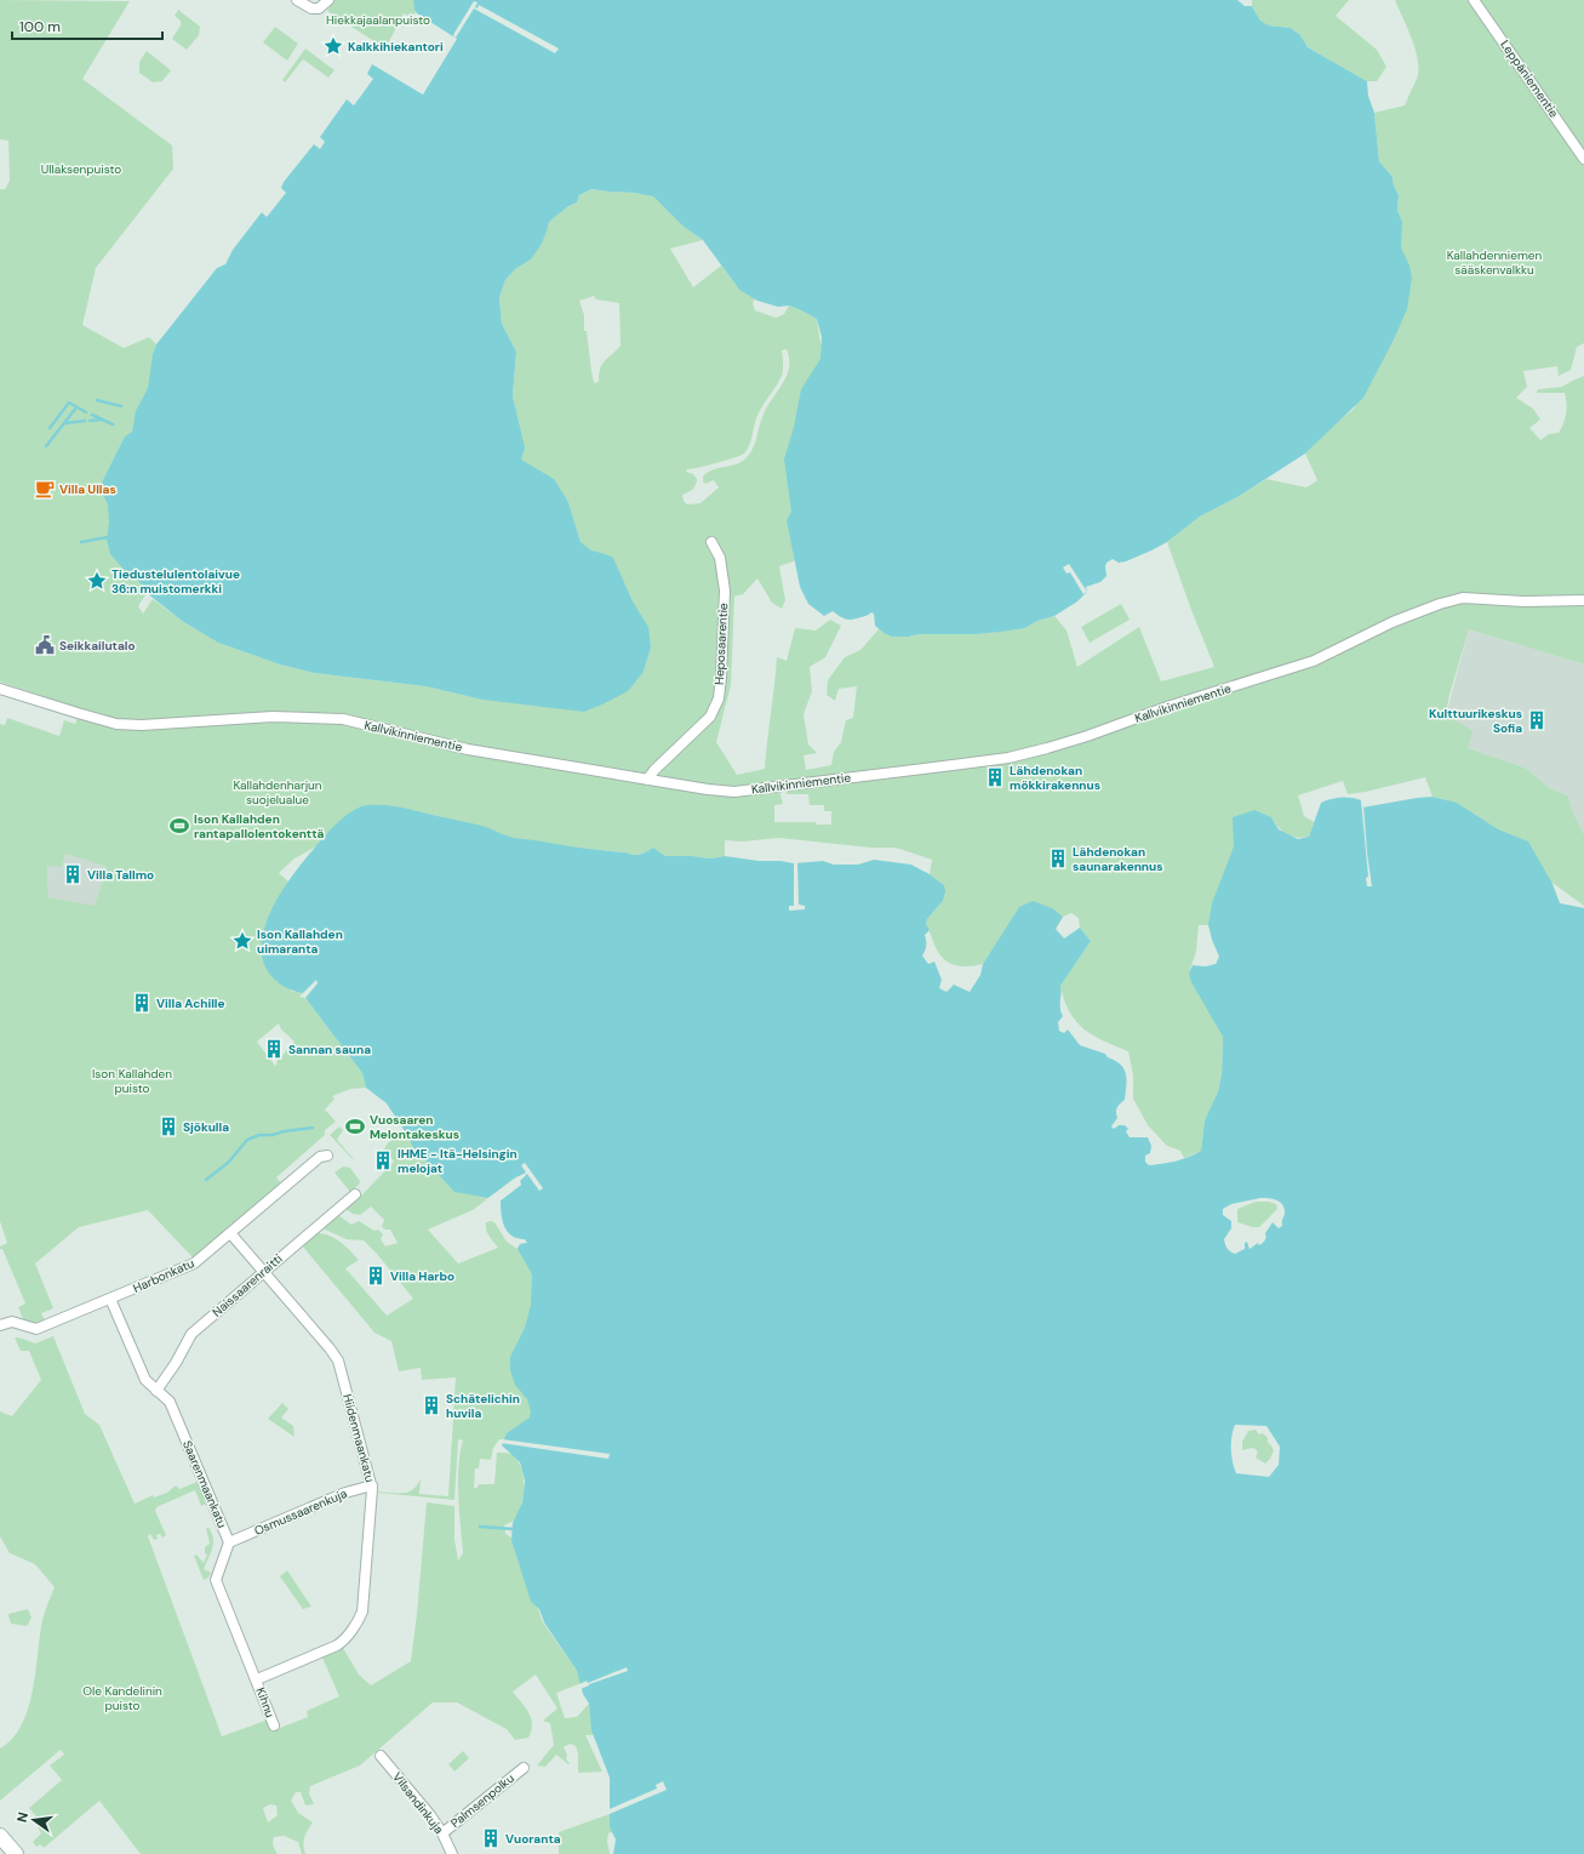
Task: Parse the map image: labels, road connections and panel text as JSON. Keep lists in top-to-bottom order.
{
  "streets": {
    "street": [
      "Leppäniementie",
      "Heposaarentie",
      "Kallvikinniementie",
      "Harbonkatu",
      "Naissaarenraitti",
      "Hiidenmaankatu",
      "Saarenmaankatu",
      "Osmussaarenkuja",
      "Kihnu",
      "Palmsenpolku",
      "Vilsandinkuja"
    ]
  },
  "crossings": [
    ["Heposaarentie", "Kallvikinniementie"],
    ["Harbonkatu", "Hiidenmaankatu"],
    ["Harbonkatu", "Saarenmaankatu"],
    ["Naissaarenraitti", "Hiidenmaankatu"],
    ["Naissaarenraitti", "Saarenmaankatu"],
    ["Hiidenmaankatu", "Saarenmaankatu"],
    ["Hiidenmaankatu", "Osmussaarenkuja"],
    ["Hiidenmaankatu", "Kihnu"],
    ["Saarenmaankatu", "Osmussaarenkuja"],
    ["Saarenmaankatu", "Kihnu"],
    ["Palmsenpolku", "Vilsandinkuja"]
  ],
  "parks": [
    "Hiekkajaalanpuisto",
    "Ullaksenpuisto",
    "Kallahdenniemen sääskenvalkku",
    "Kallahdenharjun suojelualue",
    "Ison Kallahden puisto",
    "Ole Kandelinin puisto"
  ],
  "places": {
    "place": ["Kalkkihiekantori", "Tiedustelulentolaivue 36:n muistomerkki", "Ison Kallahden uimaranta"],
    "cafe": ["Villa Ullas"],
    "public building": ["Seikkailutalo"],
    "building": [
      "Kulttuurikeskus Sofia",
      "Lähdenokan mökkirakennus",
      "Lähdenokan saunarakennus",
      "Villa Tallmo",
      "Villa Achille",
      "Sannan sauna",
      "Sjökulla",
      "IHME - Itä-Helsingin melojat",
      "Villa Harbo",
      "Schätelichin huvila",
      "Vuoranta"
    ],
    "sports": ["Ison Kallahden rantapallolentokenttä", "Vuosaaren Melontakeskus"]
  },
  "scale_bar": "100 m",
  "north": "left"
}
